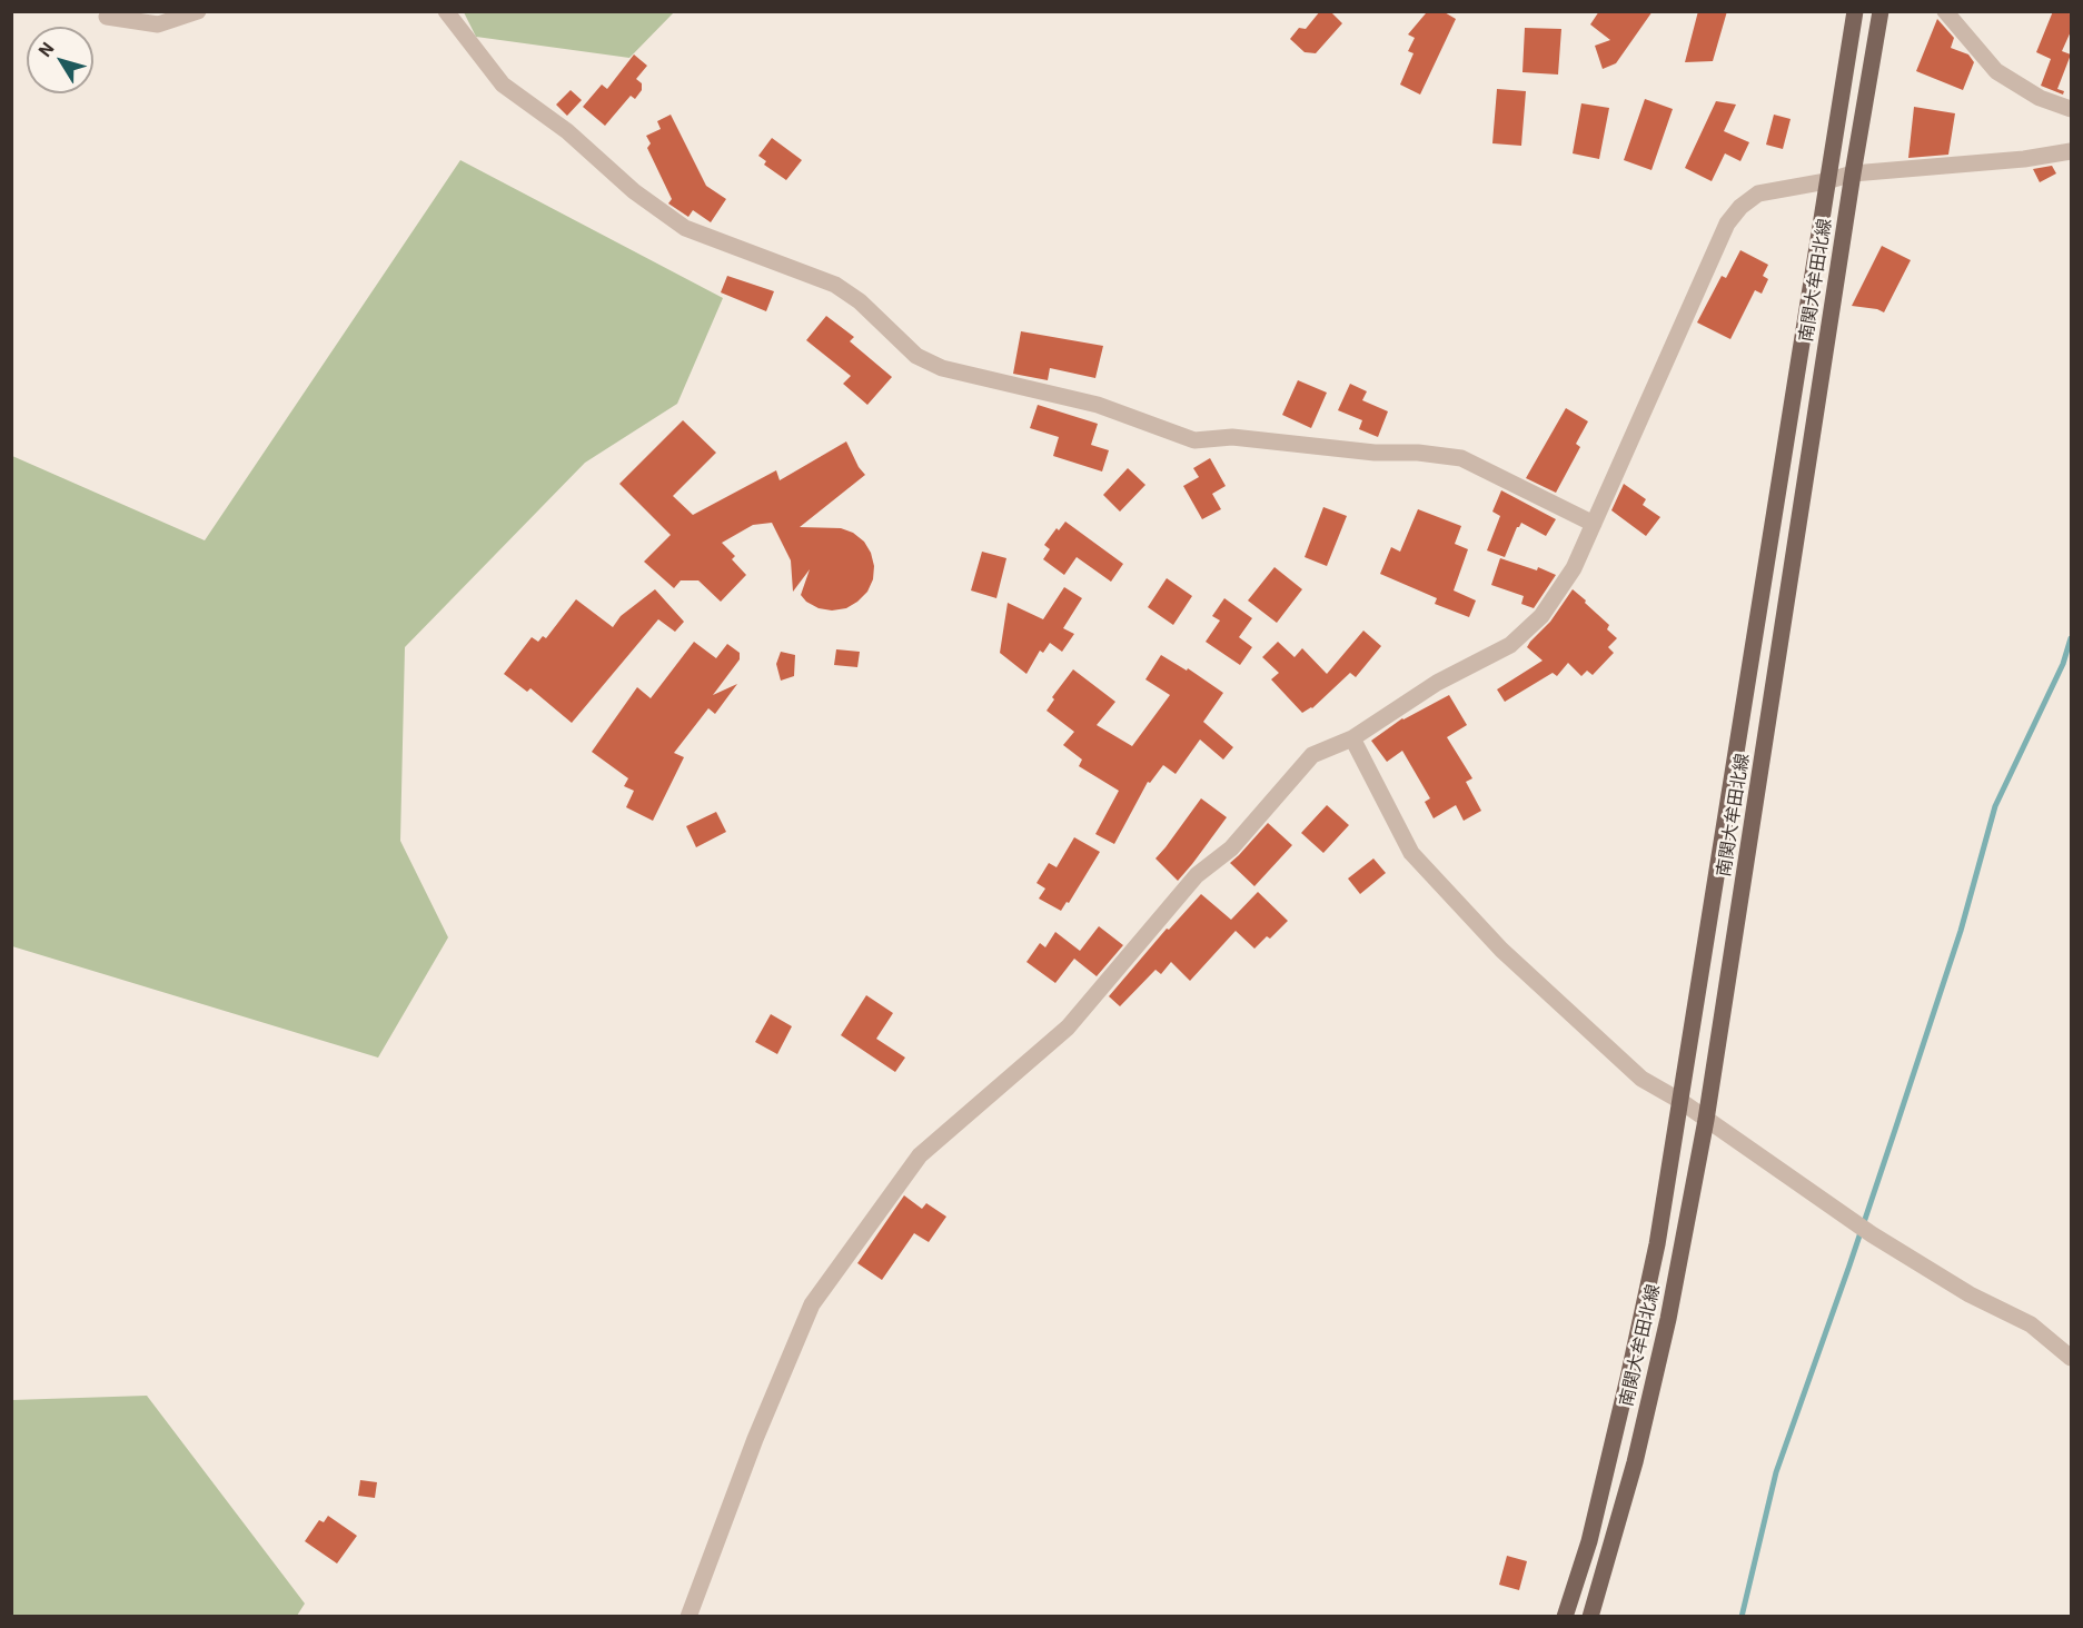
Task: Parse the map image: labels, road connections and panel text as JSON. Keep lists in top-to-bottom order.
{
  "streets": {
    "main road": ["南関大牟田北線"]
  },
  "north": "top left"
}
